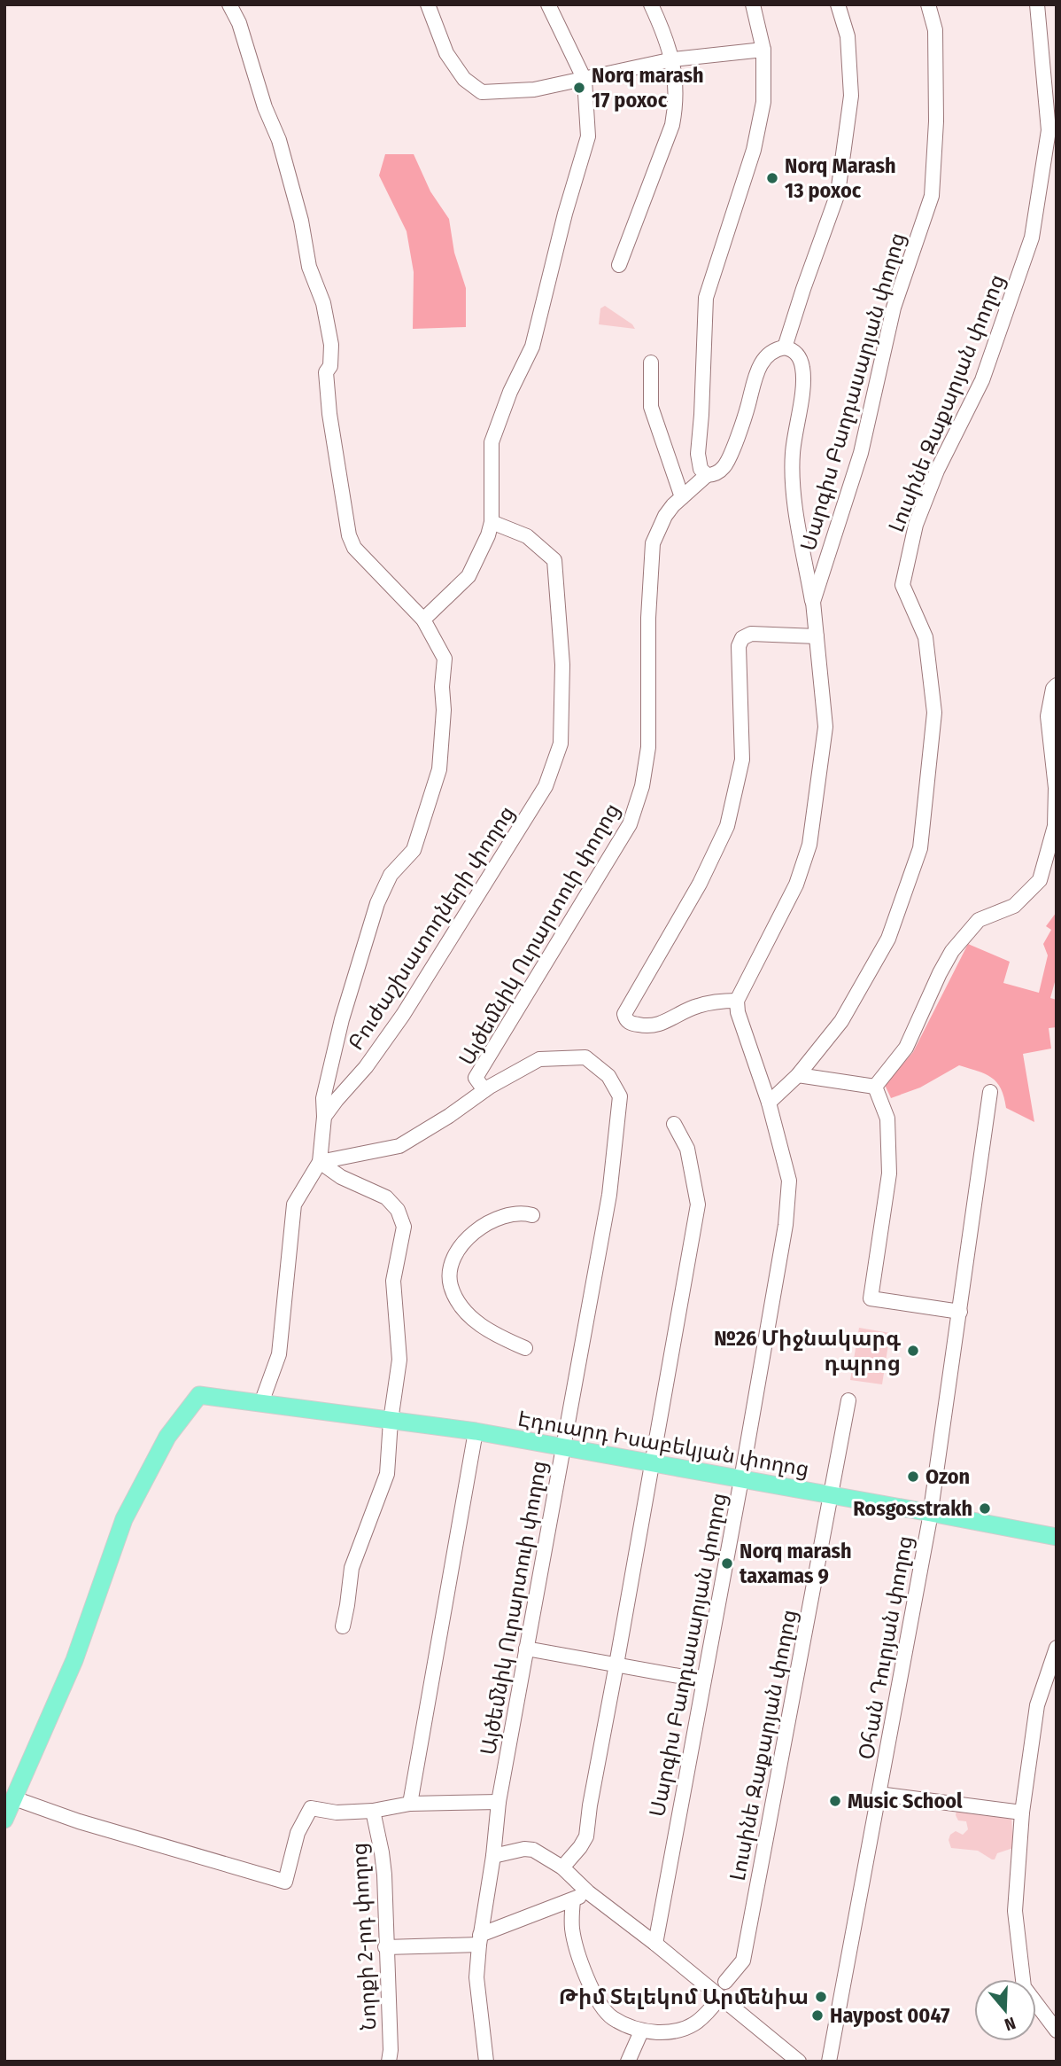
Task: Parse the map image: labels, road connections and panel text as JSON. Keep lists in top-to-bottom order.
{
  "streets": {
    "main road": ["Էդուարդ Իսաբեկյան փողոց"],
    "street": [
      "Սարգիս Բաղդասարյան փողոց",
      "Լուսինե Զաքարյան փողոց",
      "Բուժաշխատողների փողոց",
      "Այծեմնիկ Ուրարտուի փողոց",
      "Օհան Դուրյան փողոց",
      "Նորքի 2-րդ փողոց"
    ]
  },
  "crossings": [
    ["Սարգիս Բաղդասարյան փողոց", "Լուսինե Զաքարյան փողոց"],
    ["Սարգիս Բաղդասարյան փողոց", "Էդուարդ Իսաբեկյան փողոց"],
    ["Լուսինե Զաքարյան փողոց", "Էդուարդ Իսաբեկյան փողոց"],
    ["Այծեմնիկ Ուրարտուի փողոց", "Էդուարդ Իսաբեկյան փողոց"],
    ["Էդուարդ Իսաբեկյան փողոց", "Օհան Դուրյան փողոց"]
  ],
  "places": [
    "Norq marash 17 poxoc",
    "Norq Marash 13 poxoc",
    "№26 Միջնակարգ դպրոց",
    "Ozon",
    "Rosgosstrakh",
    "Norq marash taxamas 9",
    "Music School",
    "Թիմ Տելեկոմ Արմենիա",
    "Haypost 0047"
  ],
  "north": "bottom"
}
